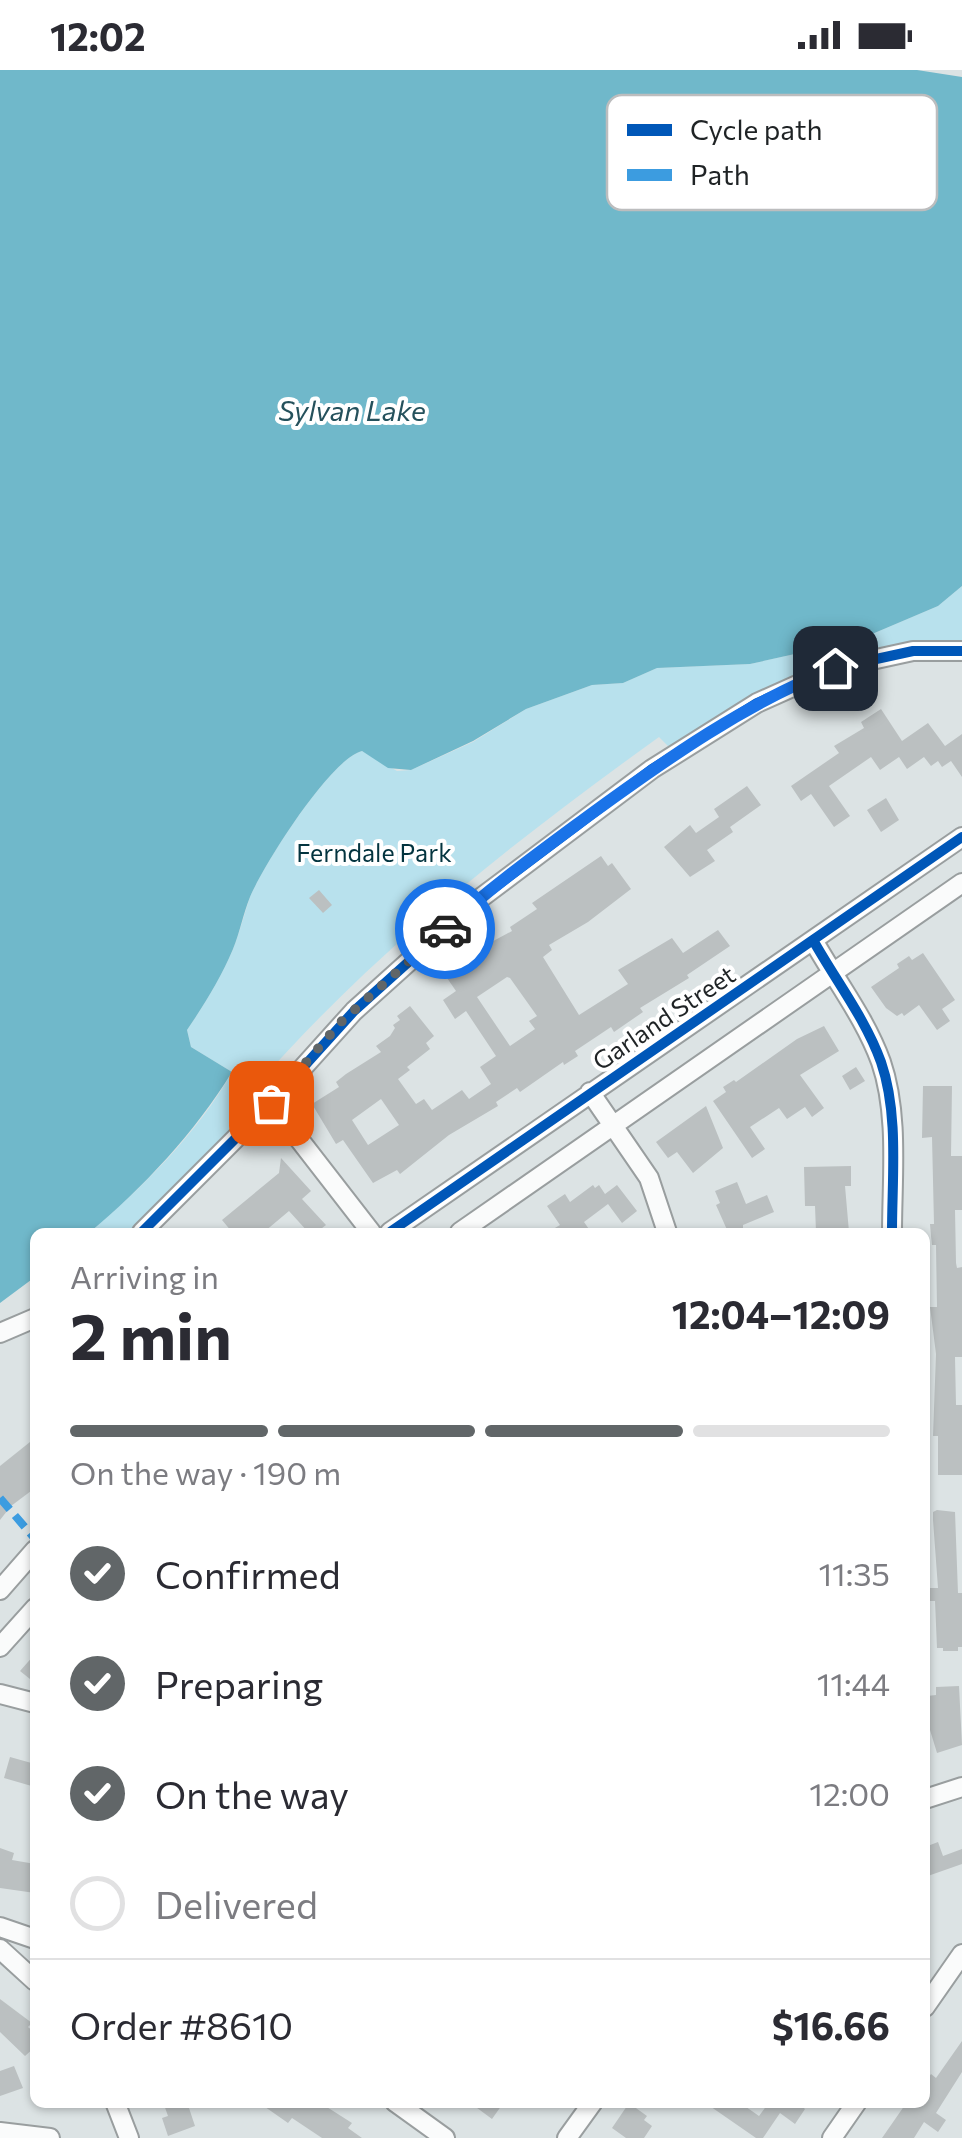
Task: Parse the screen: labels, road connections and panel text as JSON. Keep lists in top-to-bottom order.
{
  "streets": {
    "street": ["Garland Street"]
  },
  "water": ["Sylvan Lake"],
  "parks": ["Ferndale Park"],
  "legend": ["Cycle path", "Path"],
  "page": {
    "status": "12:02",
    "heading": ["2 min", "Arriving in", "12:04–12:09"],
    "panel": ["Order #8610", "$16.66"],
    "bar": "On the way · 190 m",
    "list": [
      ["Confirmed", "11:35"],
      ["Preparing", "11:44"],
      ["On the way", "12:00"],
      "Delivered"
    ]
  }
}
